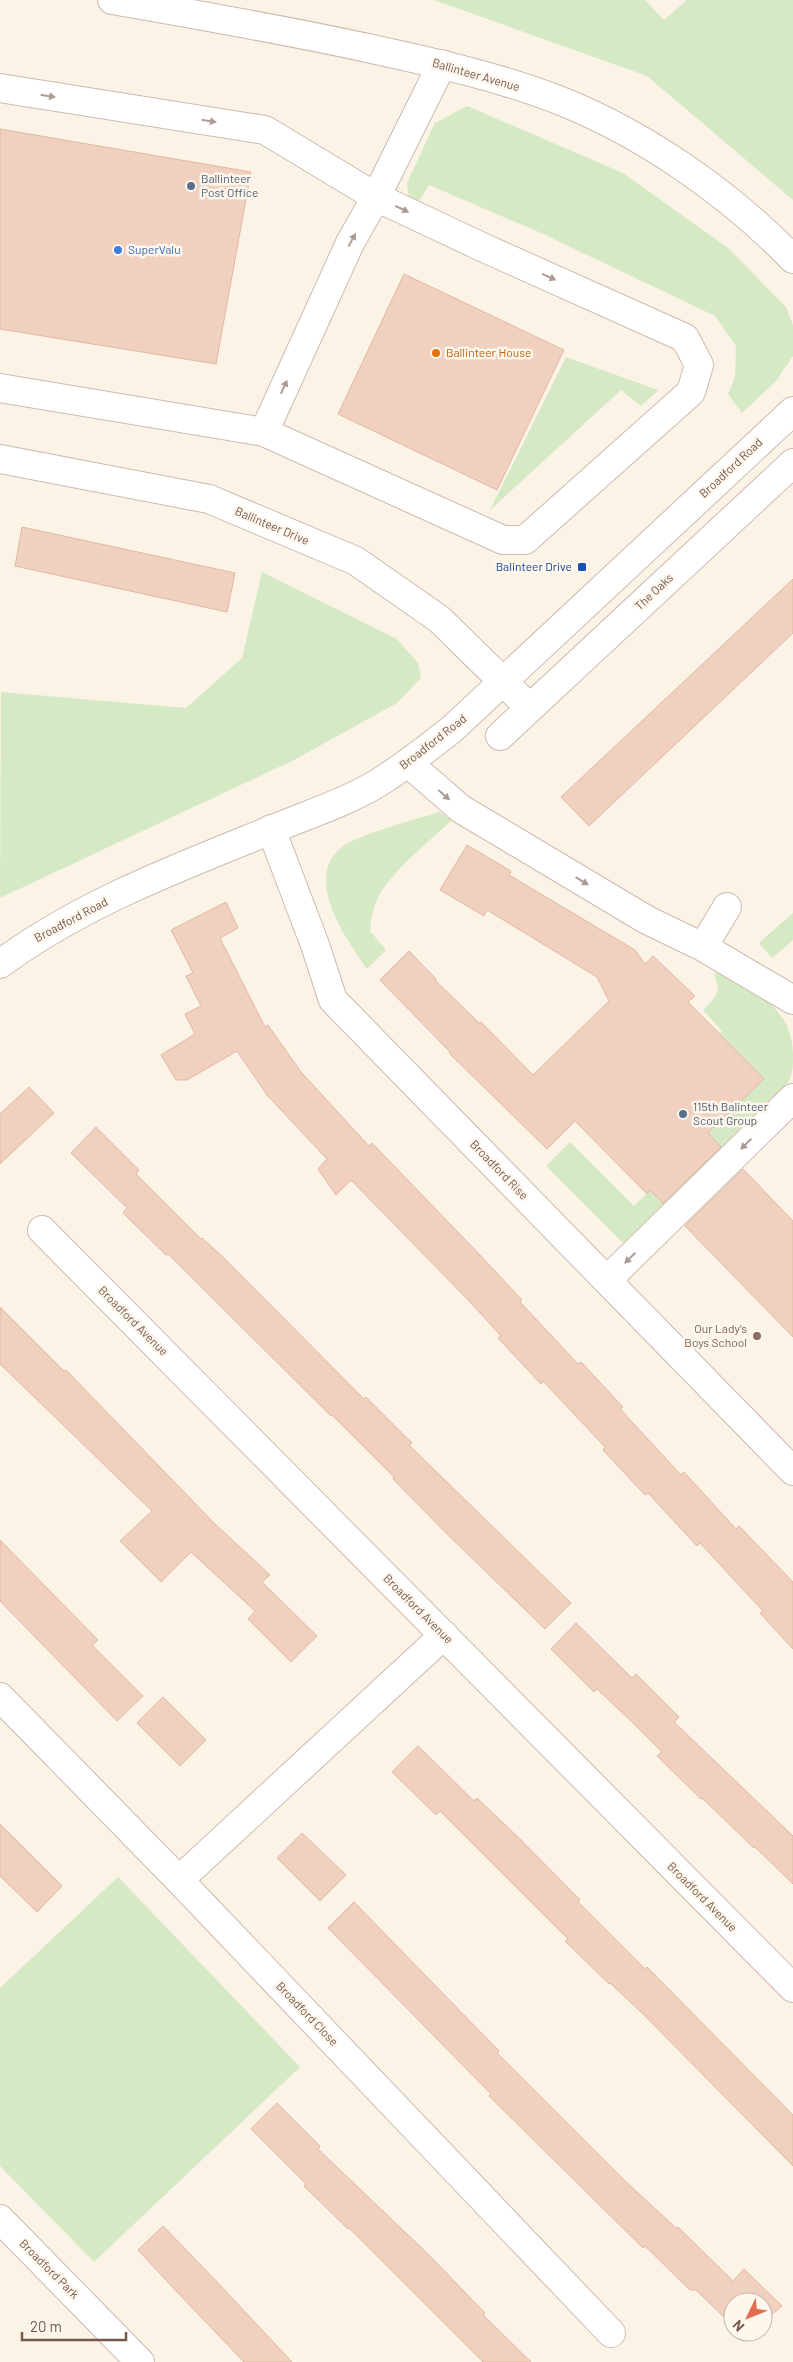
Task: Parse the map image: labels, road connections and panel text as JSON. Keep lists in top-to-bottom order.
{
  "streets": {
    "street": [
      "Ballinteer Avenue",
      "Broadford Road",
      "Ballinteer Drive",
      "The Oaks",
      "Broadford Rise",
      "Broadford Avenue",
      "Broadford Close",
      "Broadford Park"
    ]
  },
  "crossings": [
    ["Broadford Road", "Ballinteer Drive"],
    ["Broadford Road", "The Oaks"],
    ["Broadford Road", "Broadford Rise"]
  ],
  "places": {
    "other": [
      "Ballinteer Post Office",
      "SuperValu",
      "Ballinteer House",
      "115th Balinteer Scout Group",
      "Our Lady's Boys School"
    ],
    "transit": ["Balinteer Drive"]
  },
  "scale_bar": "20 m",
  "north": "bottom left"
}
